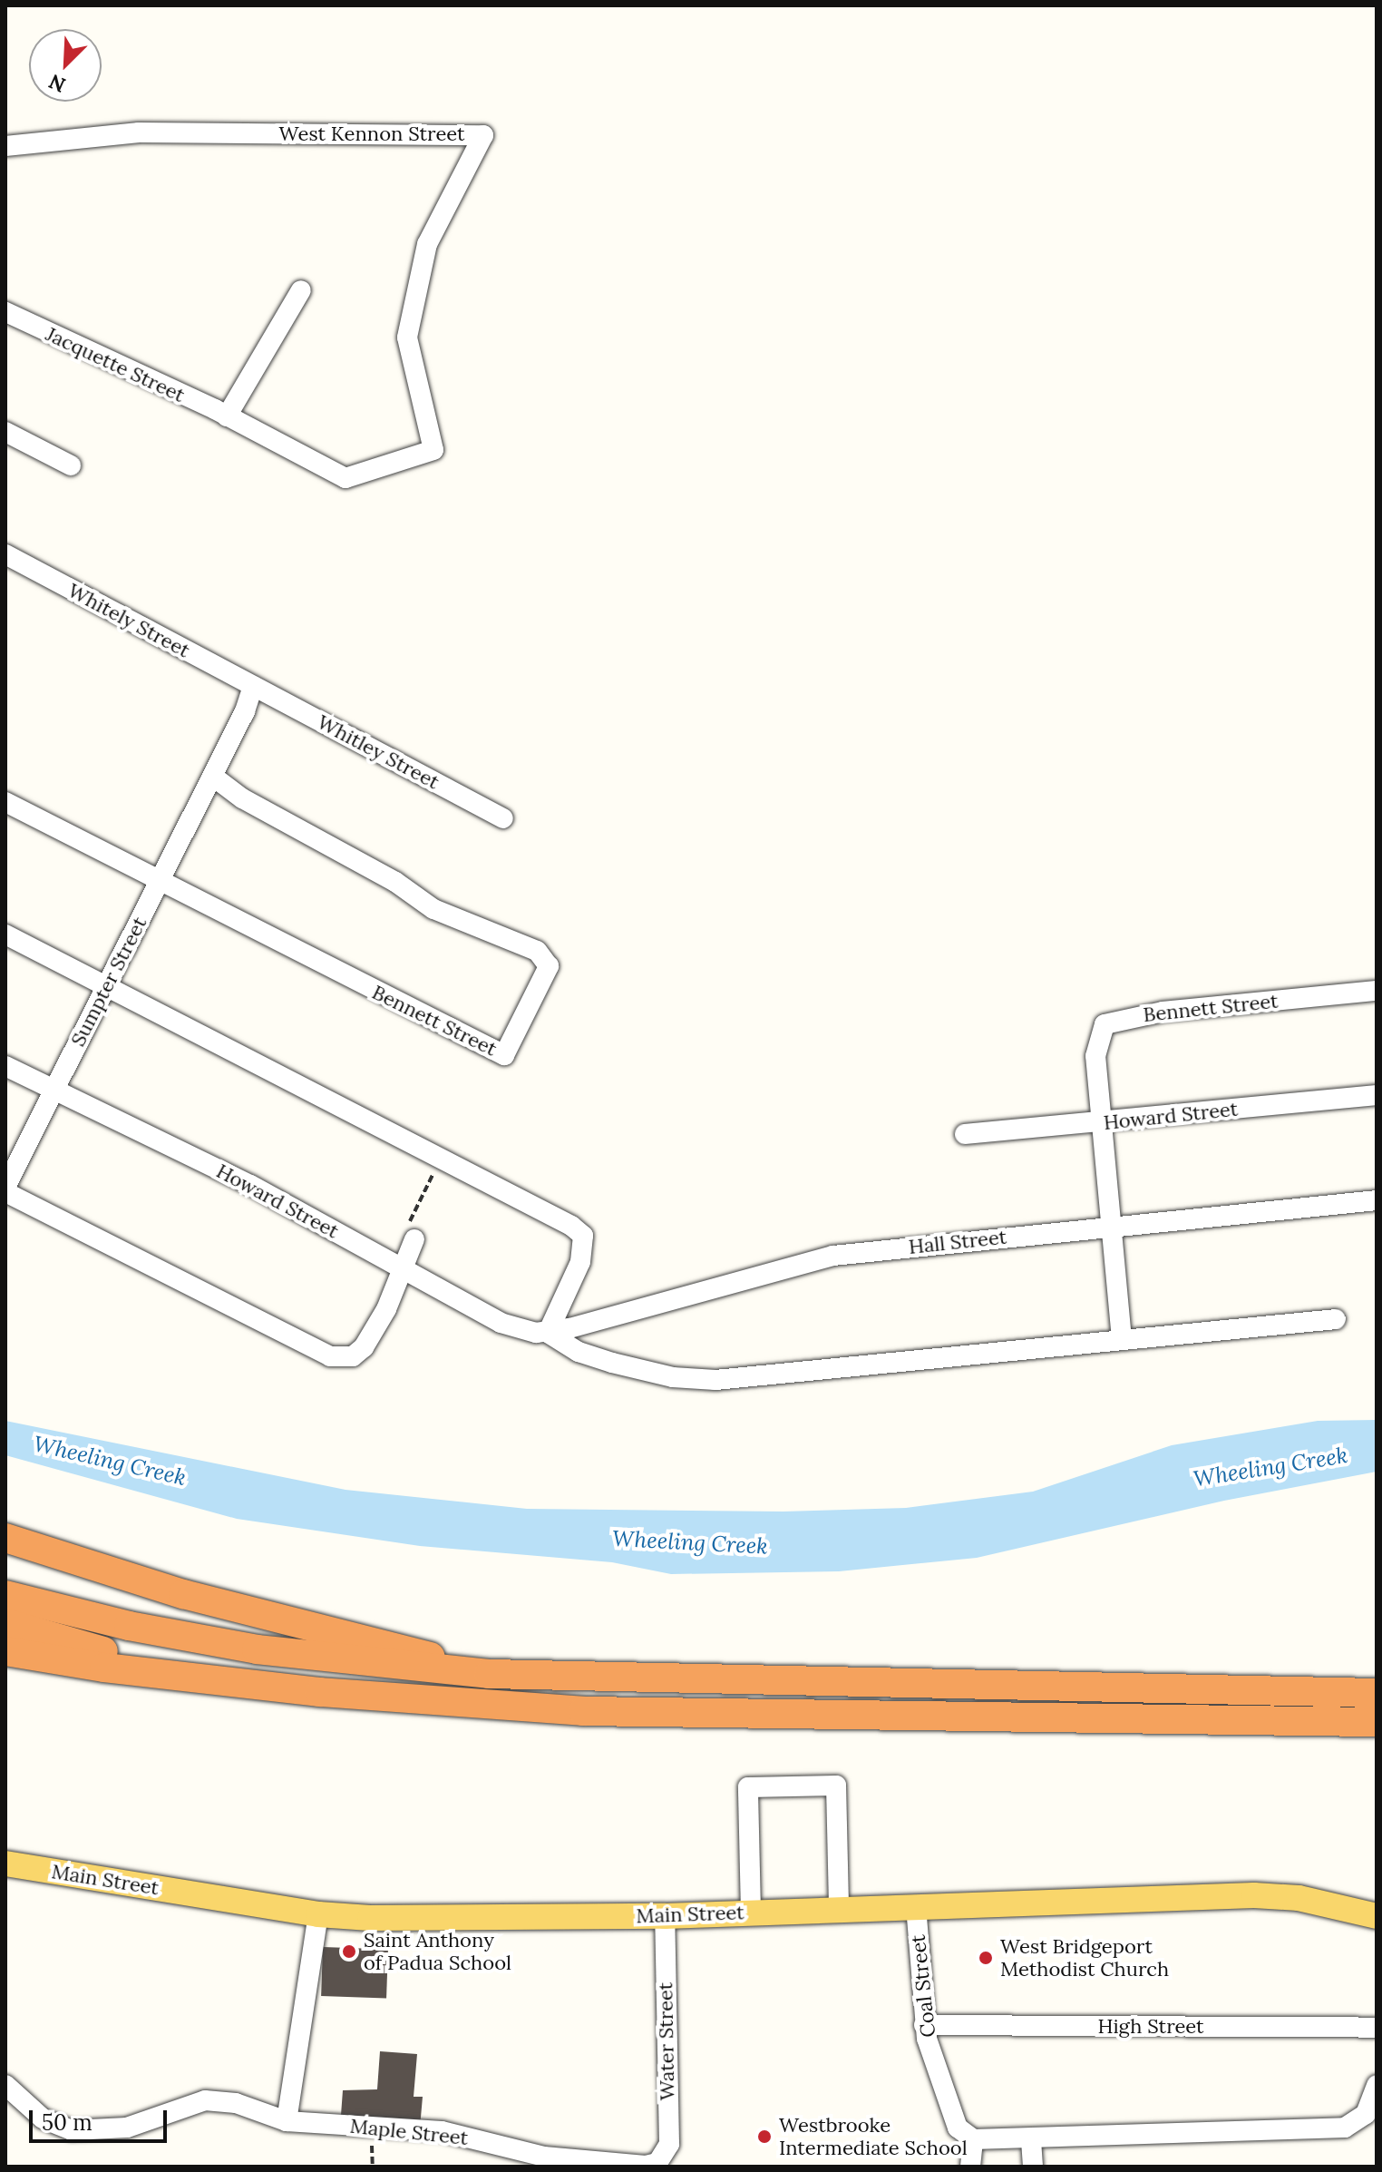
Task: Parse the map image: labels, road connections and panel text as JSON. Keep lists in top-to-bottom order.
{
  "streets": {
    "main road": ["Main Street"],
    "street": [
      "West Kennon Street",
      "Jacquette Street",
      "Whitely Street",
      "Whitley Street",
      "Sumpter Street",
      "Bennett Street",
      "Howard Street",
      "Hall Street",
      "Coal Street",
      "High Street",
      "Water Street",
      "Maple Street"
    ]
  },
  "crossings": [
    ["West Kennon Street", "Jacquette Street"],
    ["Whitely Street", "Whitley Street"],
    ["Whitely Street", "Sumpter Street"],
    ["Whitley Street", "Sumpter Street"],
    ["Sumpter Street", "Bennett Street"],
    ["Sumpter Street", "Howard Street"],
    ["Bennett Street", "Howard Street"],
    ["Bennett Street", "Hall Street"],
    ["Howard Street", "Hall Street"],
    ["Main Street", "Coal Street"],
    ["Main Street", "Water Street"],
    ["Coal Street", "High Street"],
    ["Water Street", "Maple Street"]
  ],
  "water": ["Wheeling Creek"],
  "places": ["Saint Anthony of Padua School", "West Bridgeport Methodist Church", "Westbrooke Intermediate School"],
  "scale_bar": "50 m",
  "north": "bottom left"
}
